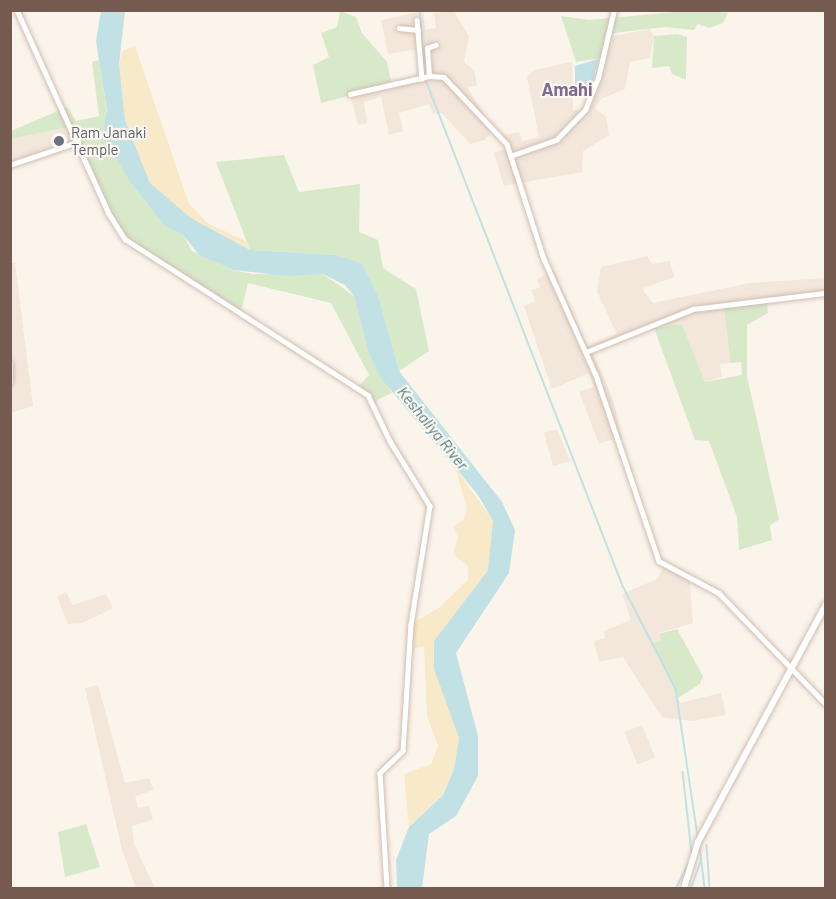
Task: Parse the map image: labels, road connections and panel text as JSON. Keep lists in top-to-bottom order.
{
  "districts": ["Amahi"],
  "water": ["Keshaliya River"],
  "places": ["Ram Janaki Temple"]
}
